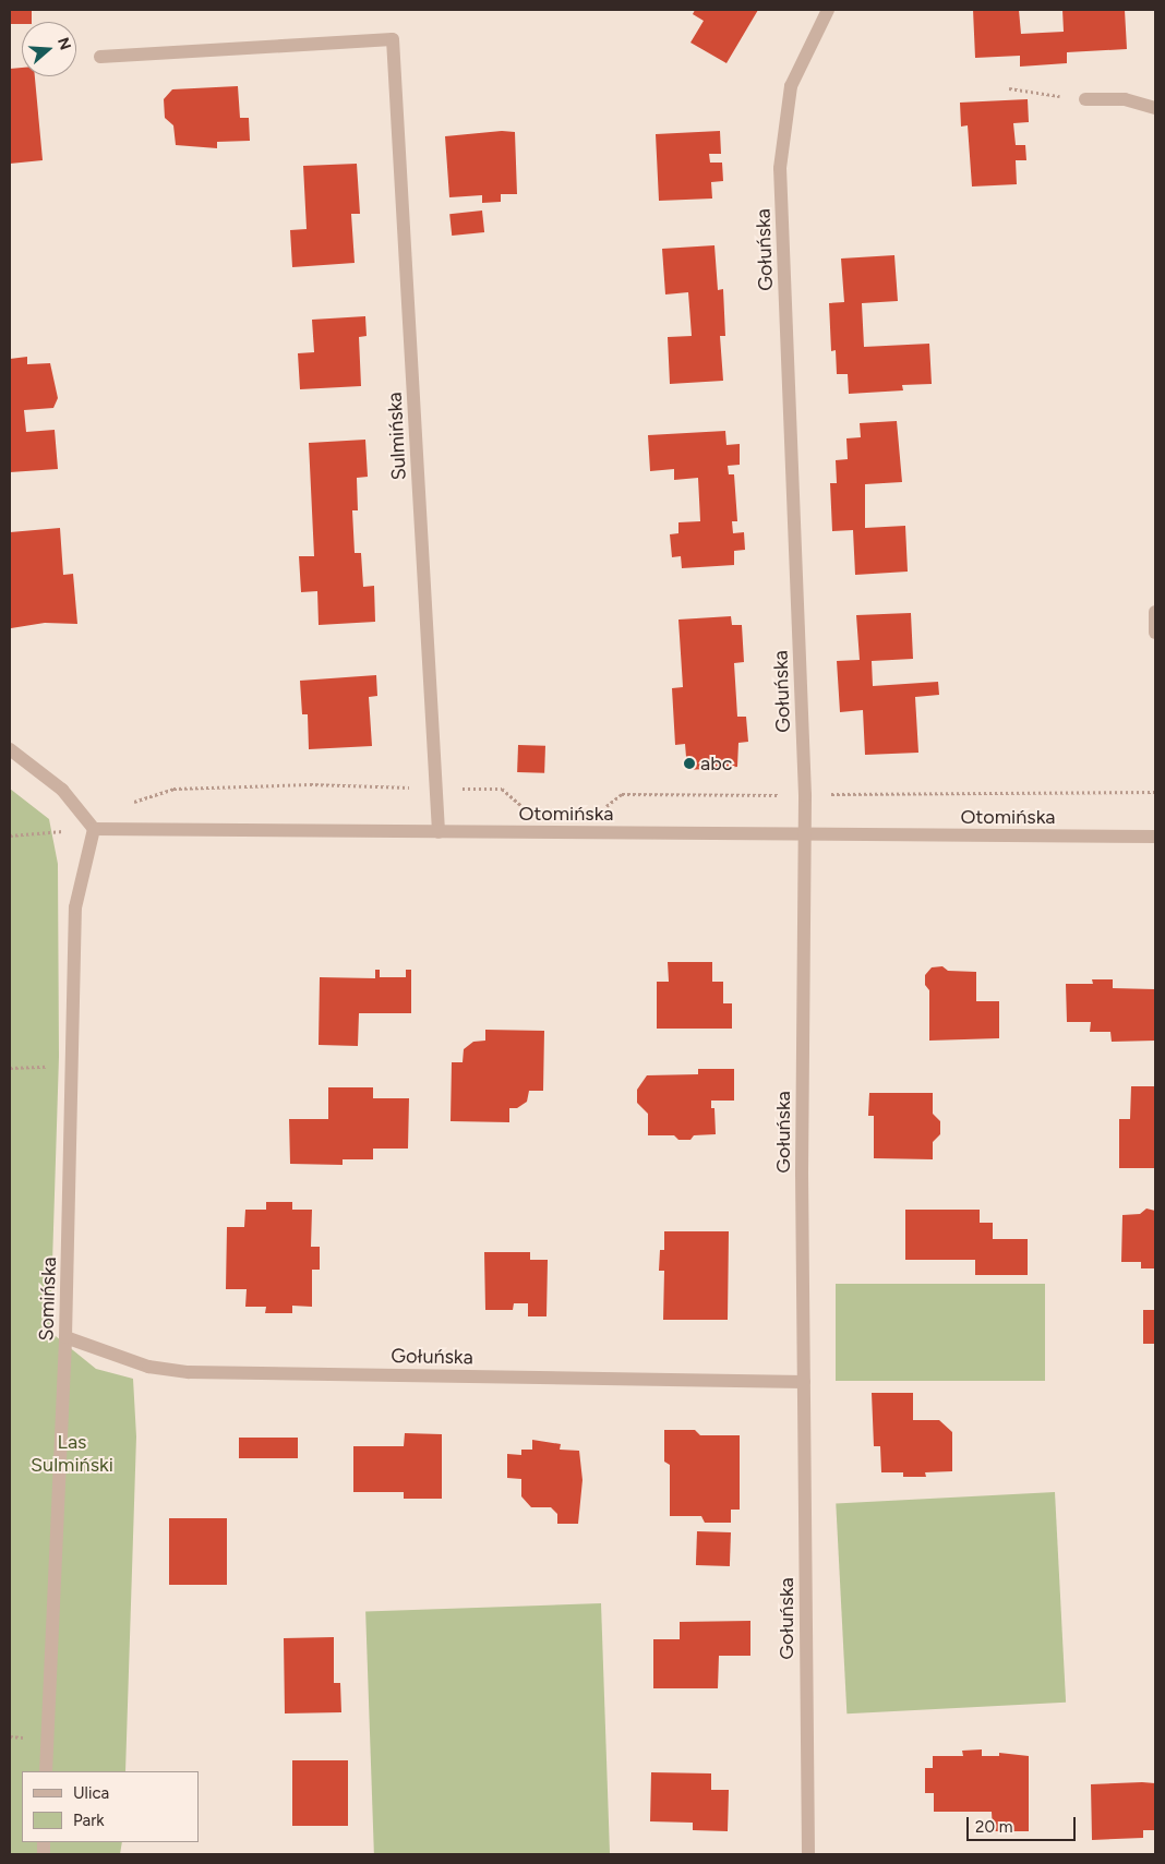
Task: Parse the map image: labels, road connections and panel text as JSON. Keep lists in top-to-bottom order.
{
  "streets": {
    "street": [
      "Gołuńska",
      "Sulmińska",
      "Otomińska",
      "Somińska"
    ]
  },
  "crossings": [
    ["Gołuńska", "Otomińska"],
    ["Gołuńska", "Somińska"],
    ["Sulmińska", "Otomińska"],
    ["Otomińska", "Somińska"]
  ],
  "parks": ["Las Sulmiński"],
  "places": ["abc"],
  "legend": ["Ulica", "Park"],
  "scale_bar": "20 m",
  "north": "right"
}
